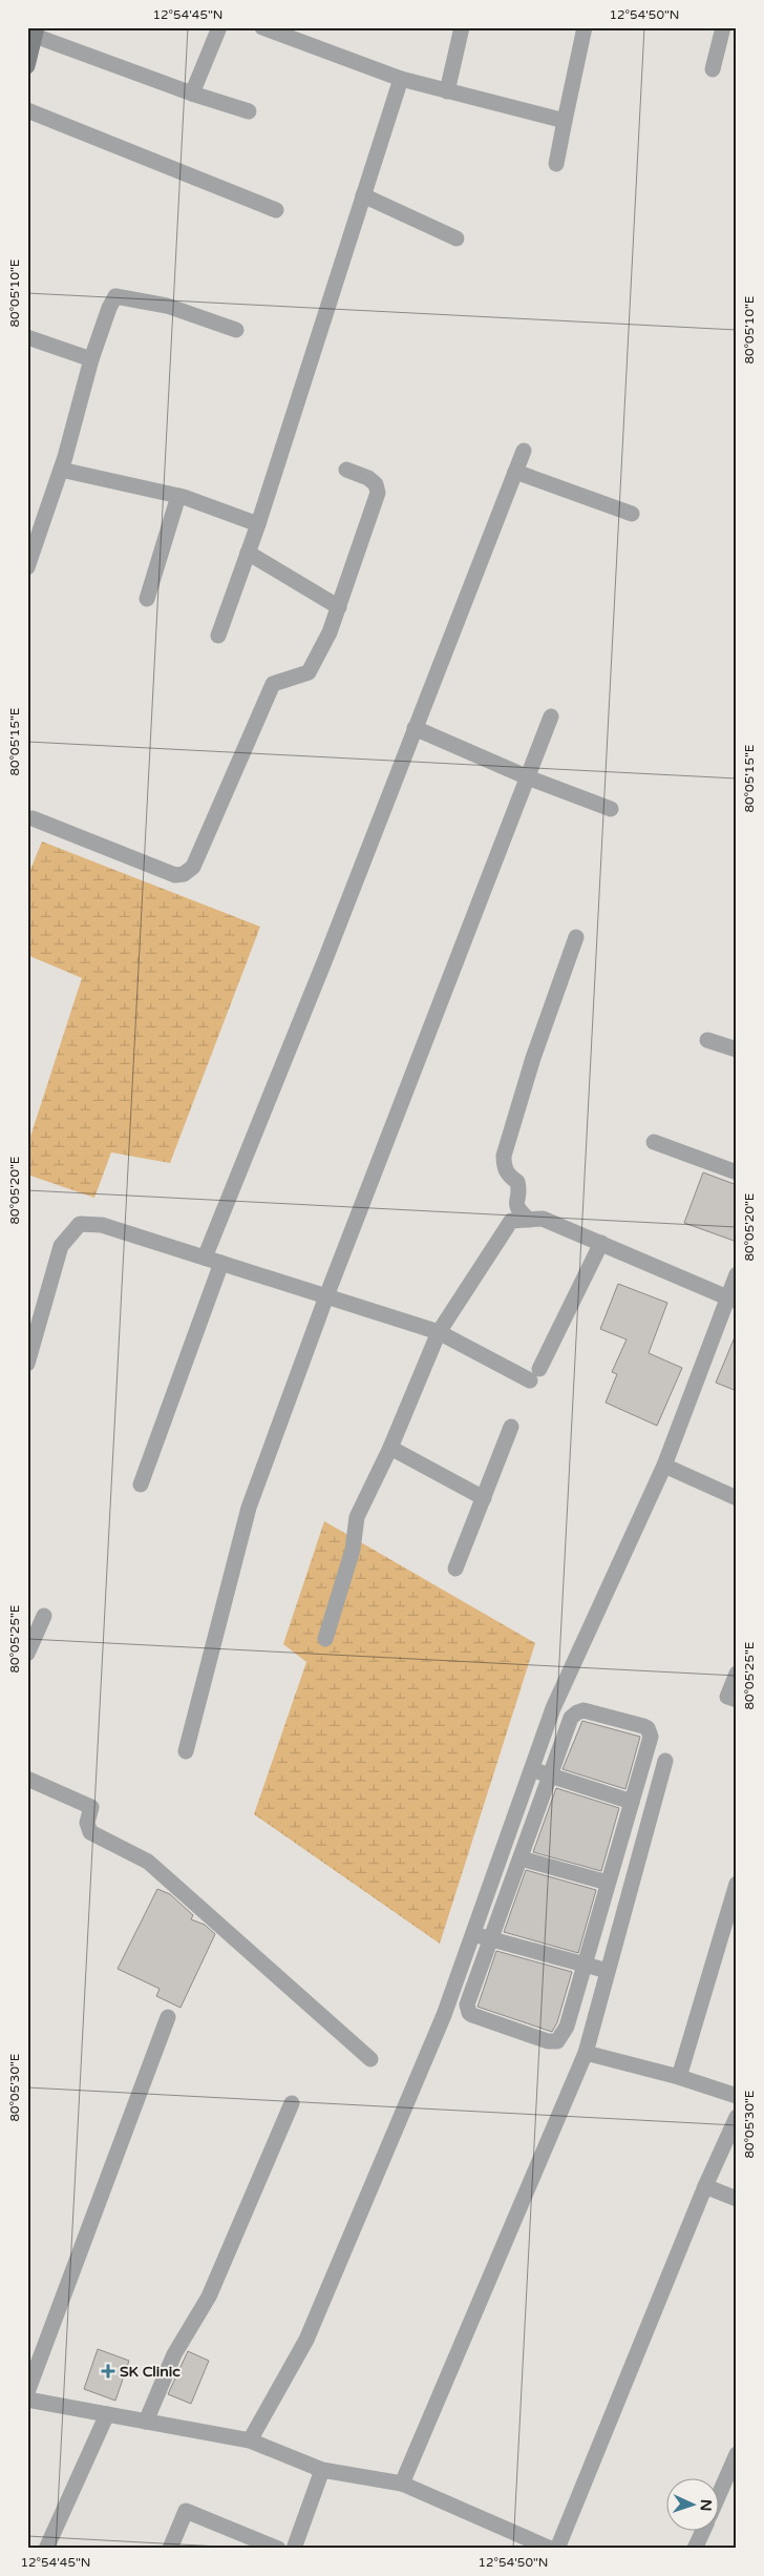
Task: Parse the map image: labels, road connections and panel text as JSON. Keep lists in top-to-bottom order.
{
  "places": {
    "health": ["SK Clinic"]
  },
  "north": "right",
  "coordinates": [
    "12°54'45\"N",
    "12°54'50\"N",
    "80°05'10\"E",
    "80°05'15\"E",
    "80°05'20\"E",
    "80°05'25\"E",
    "80°05'30\"E"
  ]
}
